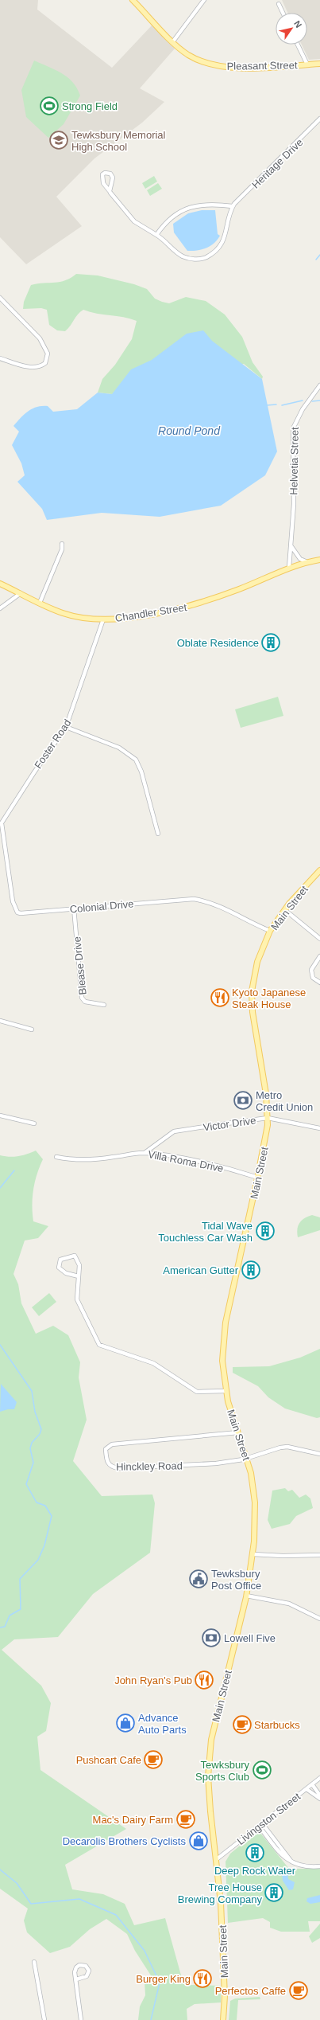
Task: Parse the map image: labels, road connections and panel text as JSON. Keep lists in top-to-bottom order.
{
  "streets": {
    "main road": ["Pleasant Street", "Chandler Street", "Main Street"],
    "street": [
      "Heritage Drive",
      "Helvetia Street",
      "Foster Road",
      "Colonial Drive",
      "Blease Drive",
      "Victor Drive",
      "Villa Roma Drive",
      "Hinckley Road",
      "Livingston Street"
    ]
  },
  "crossings": [
    ["Helvetia Street", "Chandler Street"],
    ["Chandler Street", "Foster Road"],
    ["Foster Road", "Colonial Drive"],
    ["Colonial Drive", "Main Street"],
    ["Colonial Drive", "Blease Drive"],
    ["Main Street", "Victor Drive"],
    ["Main Street", "Villa Roma Drive"],
    ["Main Street", "Hinckley Road"],
    ["Main Street", "Livingston Street"],
    ["Victor Drive", "Villa Roma Drive"]
  ],
  "water": ["Round Pond"],
  "places": {
    "sports": ["Strong Field", "Tewksbury Sports Club"],
    "school or university": ["Tewksbury Memorial High School"],
    "building": [
      "Oblate Residence",
      "Tidal Wave Touchless Car Wash",
      "American Gutter",
      "Deep Rock Water",
      "Tree House Brewing Company"
    ],
    "restaurant": ["Kyoto Japanese Steak House", "John Ryan's Pub", "Burger King"],
    "bank": ["Metro Credit Union", "Lowell Five"],
    "public building": ["Tewksbury Post Office"],
    "shop": ["Advance Auto Parts", "Decarolis Brothers Cyclists"],
    "cafe": [
      "Starbucks",
      "Pushcart Cafe",
      "Mac's Dairy Farm",
      "Perfectos Caffe"
    ]
  },
  "north": "top right"
}
